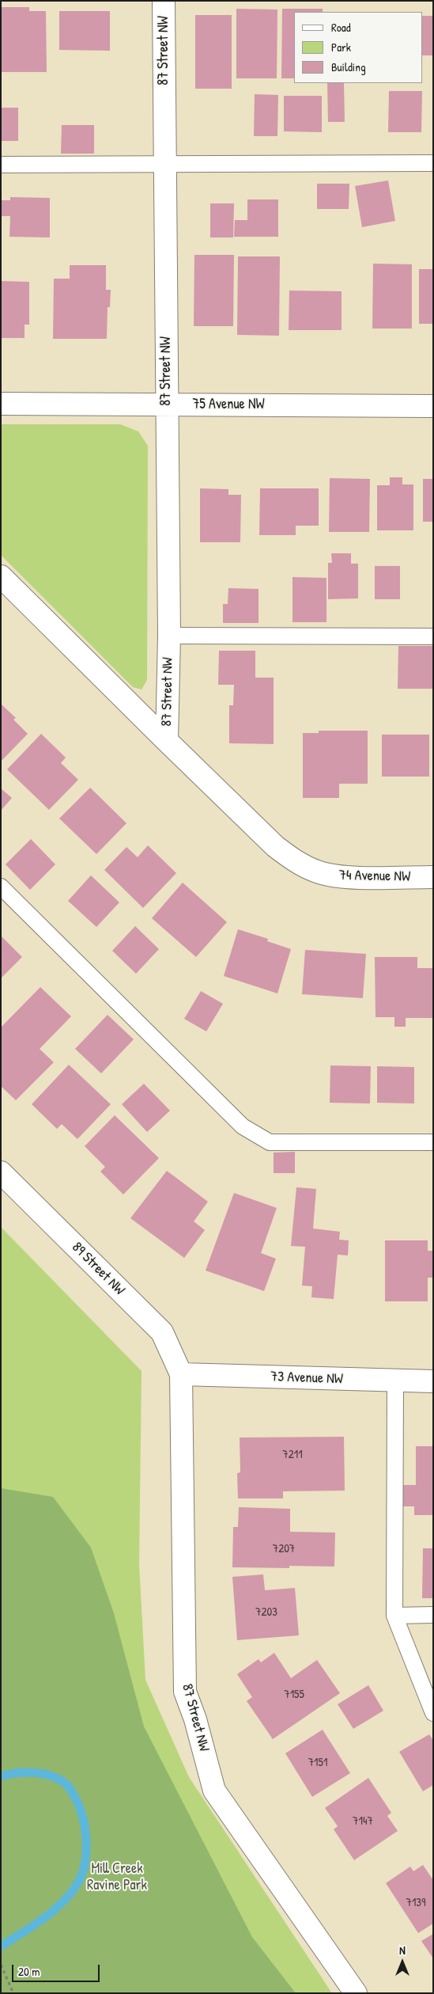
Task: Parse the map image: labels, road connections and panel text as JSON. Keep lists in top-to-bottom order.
{
  "streets": {
    "street": [
      "87 Street NW",
      "75 Avenue NW",
      "74 Avenue NW",
      "89 Street NW",
      "73 Avenue NW"
    ]
  },
  "crossings": [
    ["87 Street NW", "75 Avenue NW"],
    ["87 Street NW", "74 Avenue NW"],
    ["87 Street NW", "89 Street NW"],
    ["87 Street NW", "73 Avenue NW"],
    ["89 Street NW", "73 Avenue NW"]
  ],
  "parks": ["Mill Creek Ravine Park"],
  "house_numbers": [
    "7211",
    "7207",
    "7203",
    "7155",
    "7151",
    "7147",
    "7139"
  ],
  "legend": ["Road", "Park", "Building"],
  "scale_bar": "20 m",
  "north": "top"
}
